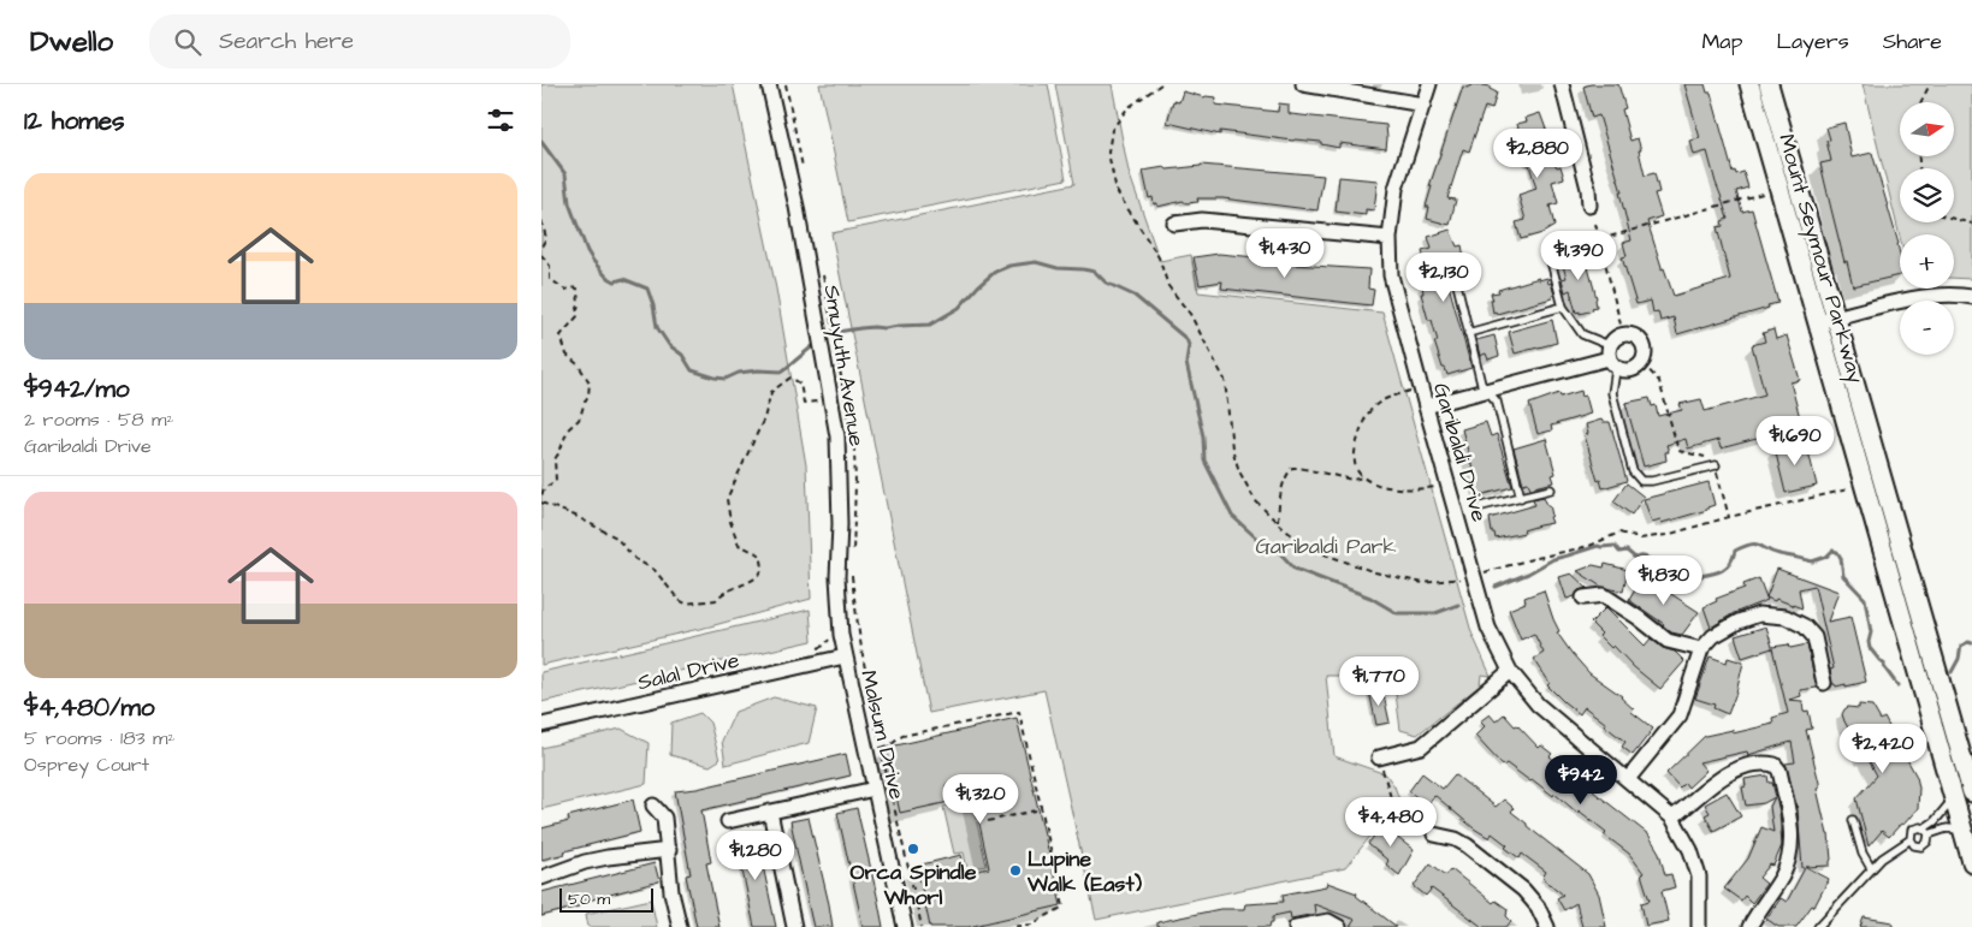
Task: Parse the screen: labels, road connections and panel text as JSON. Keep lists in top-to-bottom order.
{
  "streets": {
    "main road": ["Mount Seymour Parkway"],
    "street": [
      "Smuyuth Avenue",
      "Garibaldi Drive",
      "Salal Drive",
      "Malsum Drive"
    ]
  },
  "crossings": [
    ["Smuyuth Avenue", "Salal Drive"],
    ["Smuyuth Avenue", "Malsum Drive"],
    ["Salal Drive", "Malsum Drive"]
  ],
  "parks": ["Garibaldi Park"],
  "places": ["Orca Spindle Whorl", "Lupine Walk (East)"],
  "scale_bar": "50 m",
  "north": "right",
  "page": {
    "header": "Dwello",
    "search": "Search here",
    "nav": ["Map", "Layers", "Share"],
    "heading": "12 homes",
    "map_buttons": ["+", "−"],
    "price": [
      "$2,880",
      "$1,430",
      "$1,390",
      "$2,130",
      "$1,690",
      "$1,830",
      "$1,770",
      "$2,420",
      "$942",
      "$1,320",
      "$4,480",
      "$1,280"
    ],
    "list": [
      {
        "name": "$942/mo",
        "note": "2 rooms · 58 m² · Garibaldi Drive"
      },
      {
        "name": "$4,480/mo",
        "note": "5 rooms · 183 m² · Osprey Court"
      }
    ],
    "scale": "50 m"
  }
}
